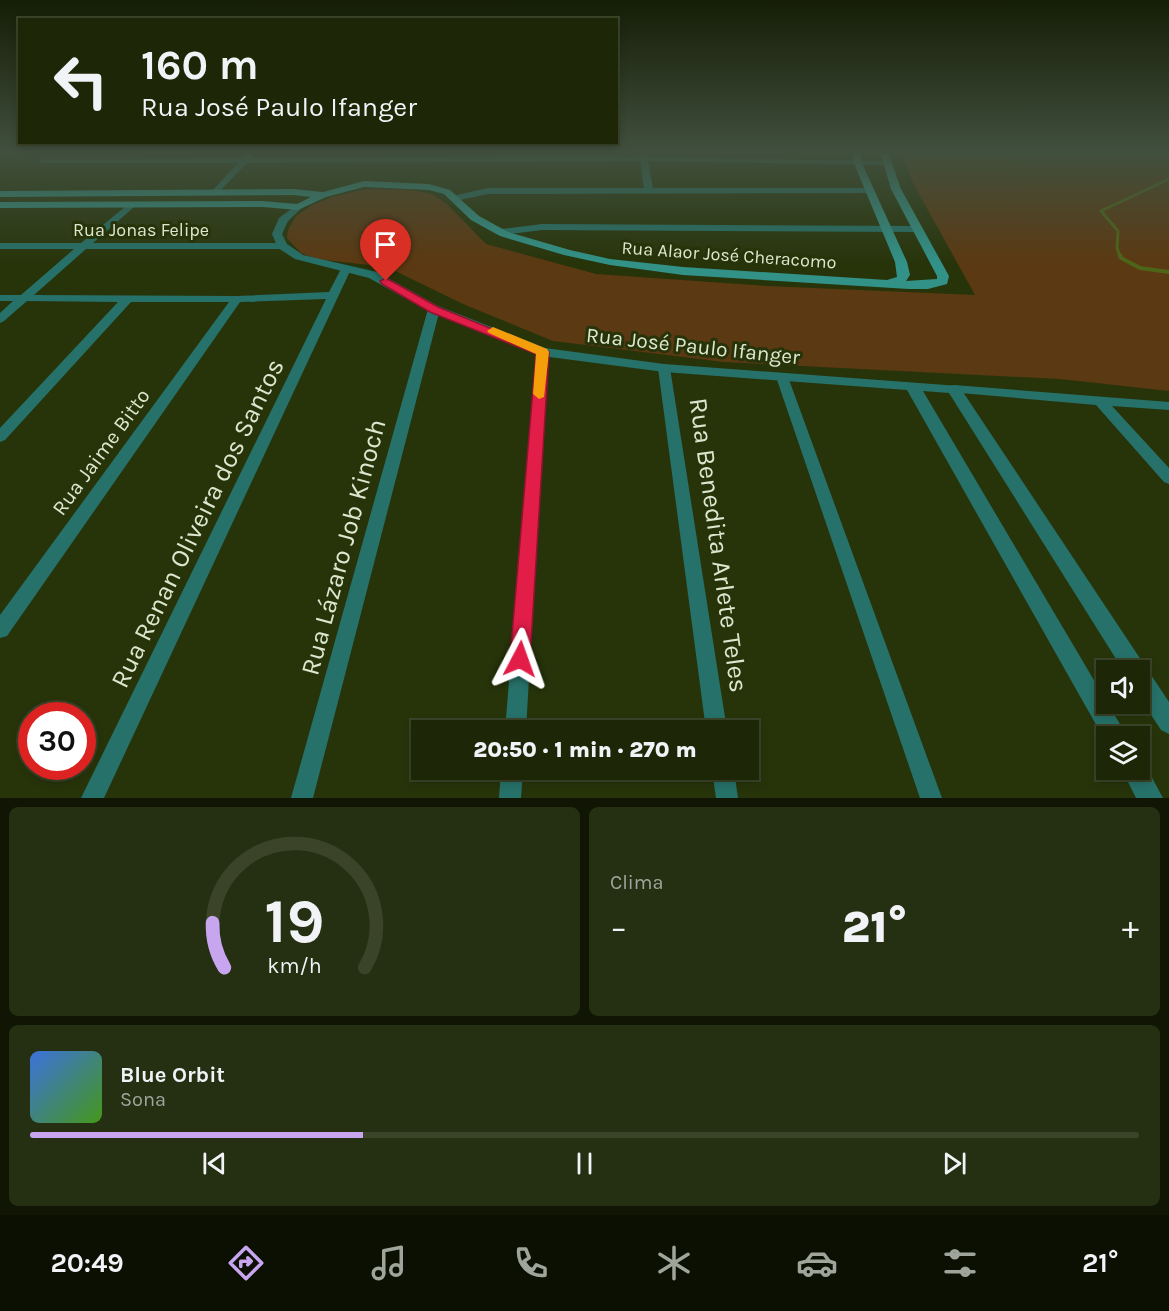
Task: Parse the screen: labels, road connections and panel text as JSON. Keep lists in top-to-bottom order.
{
  "streets": {
    "main road": ["Rua Alaor José Cheracomo"],
    "street": [
      "Rua Jonas Felipe",
      "Rua José Paulo Ifanger",
      "Rua Jaime Bitto",
      "Rua Renan Oliveira dos Santos",
      "Rua Benedita Arlete Teles",
      "Rua Lázaro Job Kinoch"
    ]
  },
  "crossings": [
    ["Rua Jonas Felipe", "Rua José Paulo Ifanger"],
    ["Rua José Paulo Ifanger", "Rua Renan Oliveira dos Santos"],
    ["Rua José Paulo Ifanger", "Rua Benedita Arlete Teles"],
    ["Rua José Paulo Ifanger", "Rua Lázaro Job Kinoch"]
  ],
  "page": {
    "turn": ["160 m", "Rua José Paulo Ifanger"],
    "limit": "30",
    "trip": "20:50 · 1 min · 270 m",
    "tile": "Clima",
    "heat": ["−", "21°", "+"],
    "song": ["Blue Orbit", "Sona"],
    "tabs": ["20:49", "21°"],
    "gauge": ["19", "km/h"]
  }
}
